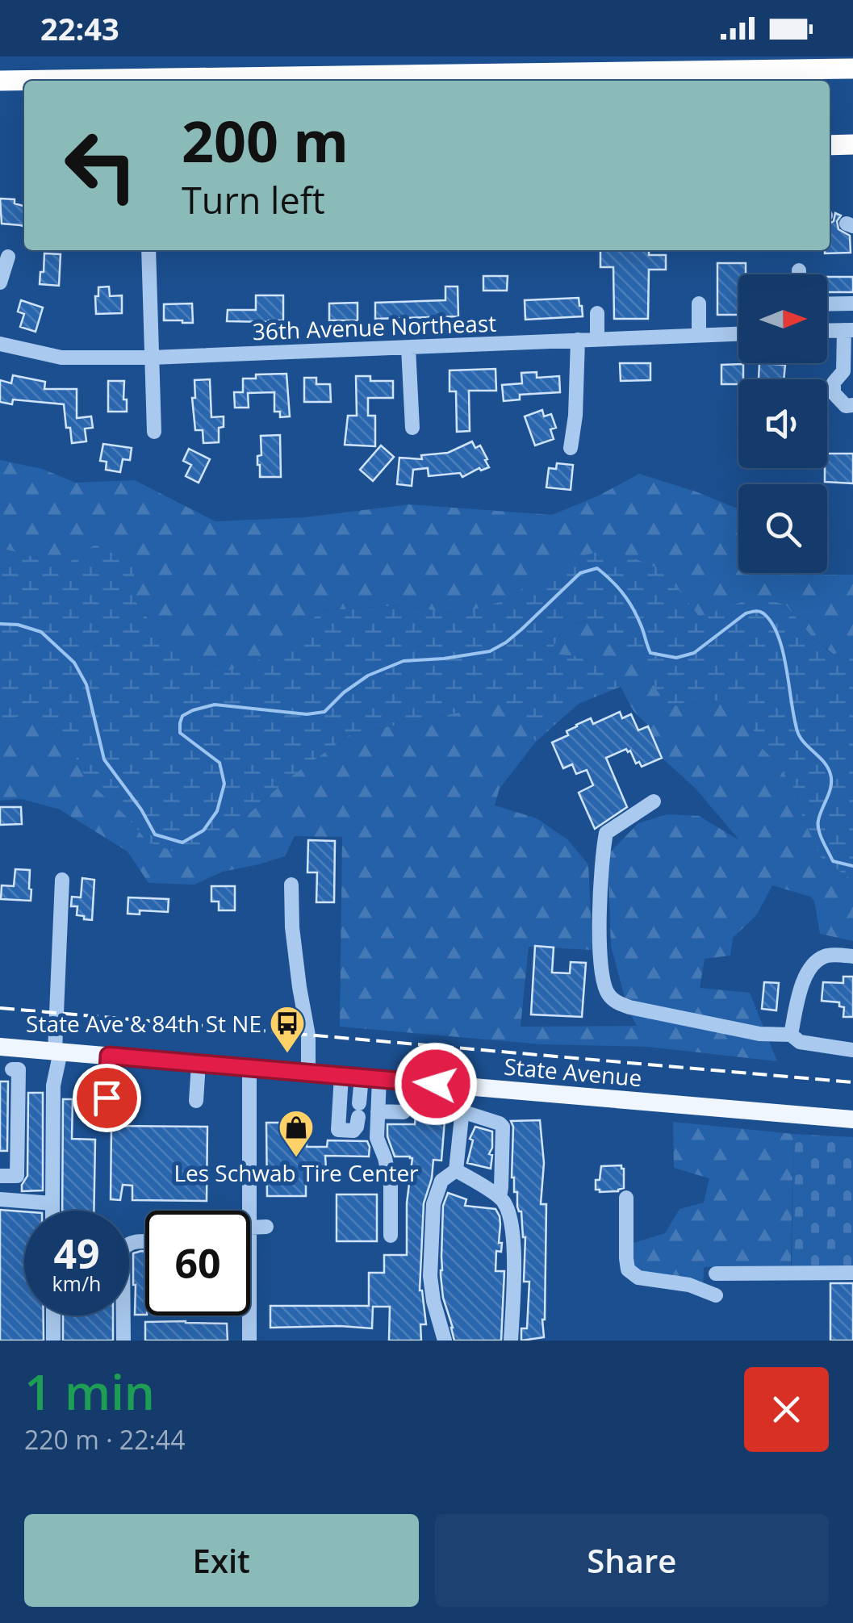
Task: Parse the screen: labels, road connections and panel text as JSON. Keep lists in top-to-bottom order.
{
  "streets": {
    "main road": ["State Avenue"],
    "street": ["36th Avenue Northeast"]
  },
  "places": {
    "bus stop": ["State Ave & 84th St NE"],
    "shop": ["Les Schwab Tire Center"]
  },
  "north": "right",
  "page": {
    "status": "22:43",
    "turn": ["200 m", "Turn left"],
    "speed": "49 km/h",
    "limit": "60",
    "heading": ["1 min", "220 m · 22:44"],
    "buttons": ["Exit", "Share"]
  }
}
